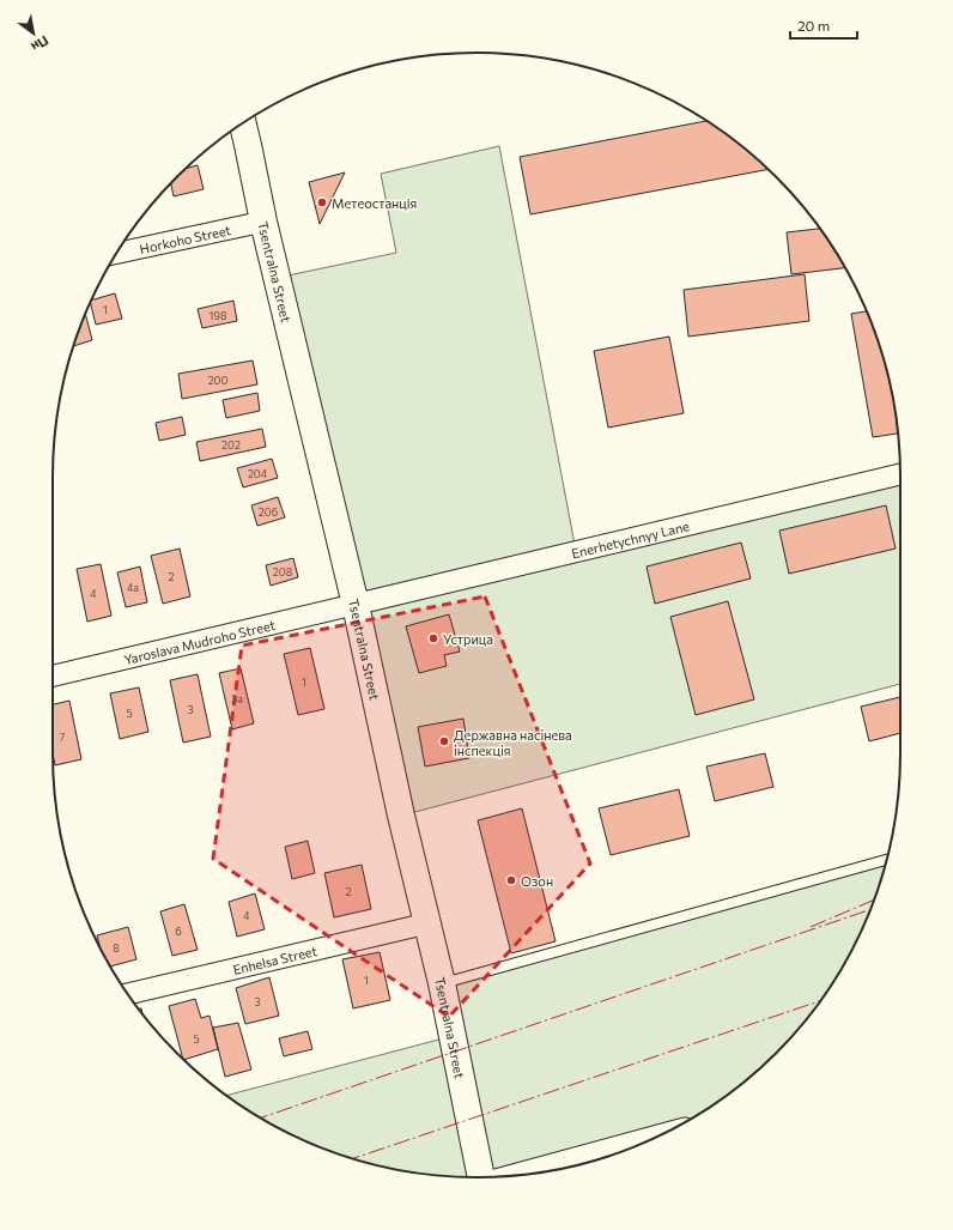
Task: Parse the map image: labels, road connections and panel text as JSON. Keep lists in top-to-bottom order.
{
  "streets": {
    "main road": ["Tsentralna Street"],
    "street": [
      "Horkoho Street",
      "Enerhetychnyy Lane",
      "Yaroslava Mudroho Street",
      "Enhelsa Street"
    ]
  },
  "crossings": [
    ["Horkoho Street", "Tsentralna Street"],
    ["Tsentralna Street", "Enerhetychnyy Lane"],
    ["Tsentralna Street", "Yaroslava Mudroho Street"],
    ["Tsentralna Street", "Enhelsa Street"],
    ["Enerhetychnyy Lane", "Yaroslava Mudroho Street"]
  ],
  "places": [
    "Метеостанція",
    "Устрица",
    "Державна насiнева iнспекцiя",
    "Озон"
  ],
  "house_numbers": [
    "1",
    "198",
    "200",
    "202",
    "204",
    "206",
    "208",
    "2",
    "4а",
    "4",
    "1",
    "3а",
    "3",
    "5",
    "7",
    "2",
    "4",
    "6",
    "8",
    "1",
    "3",
    "5"
  ],
  "scale_bar": "20 m",
  "north": "bottom right"
}
